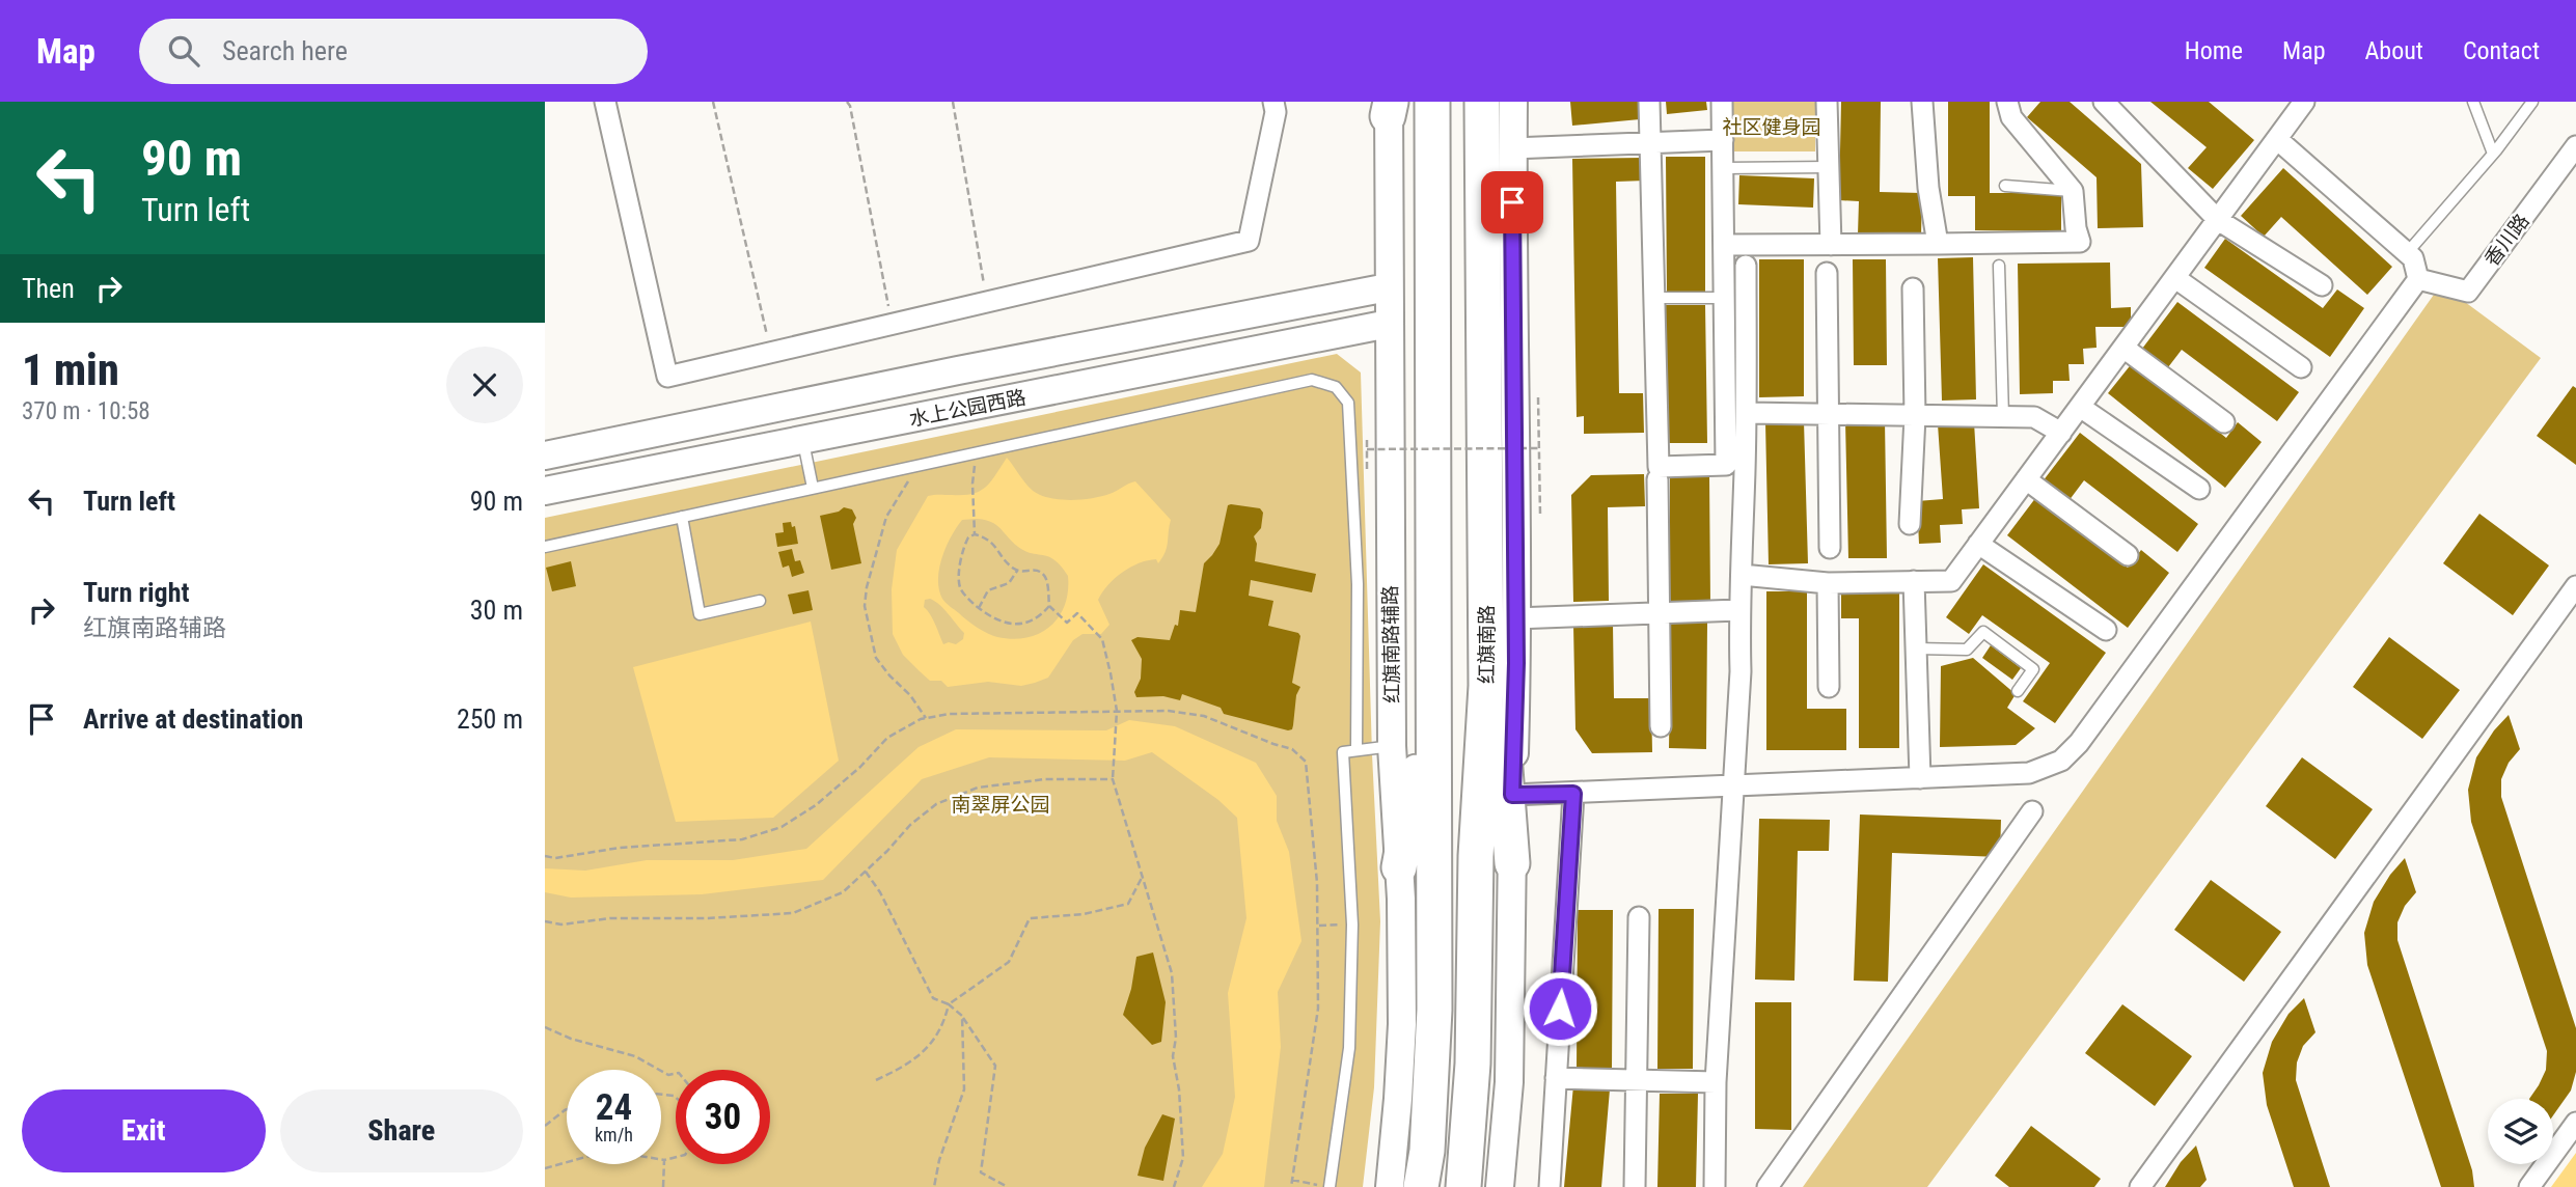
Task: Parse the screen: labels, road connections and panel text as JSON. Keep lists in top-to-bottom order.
{
  "streets": {
    "highway": ["红旗南路"],
    "main road": ["水上公园西路", "红旗南路辅路"],
    "street": ["香川路"]
  },
  "crossings": [
    ["水上公园西路", "红旗南路辅路"]
  ],
  "parks": ["社区健身园", "南翠屏公园"],
  "page": {
    "header": "Map",
    "search": "Search here",
    "nav": [
      "Home",
      "Map",
      "About",
      "Contact"
    ],
    "turn": ["90 m", "Turn left"],
    "then": "Then",
    "heading": ["1 min", "370 m · 10:58"],
    "list": [
      {
        "name": "Turn left",
        "value": "90 m"
      },
      {
        "name": "Turn right",
        "note": "红旗南路辅路",
        "value": "30 m"
      },
      {
        "name": "Arrive at destination",
        "value": "250 m"
      }
    ],
    "speed": "24 km/h",
    "limit": "30",
    "buttons": ["Exit", "Share"]
  }
}
